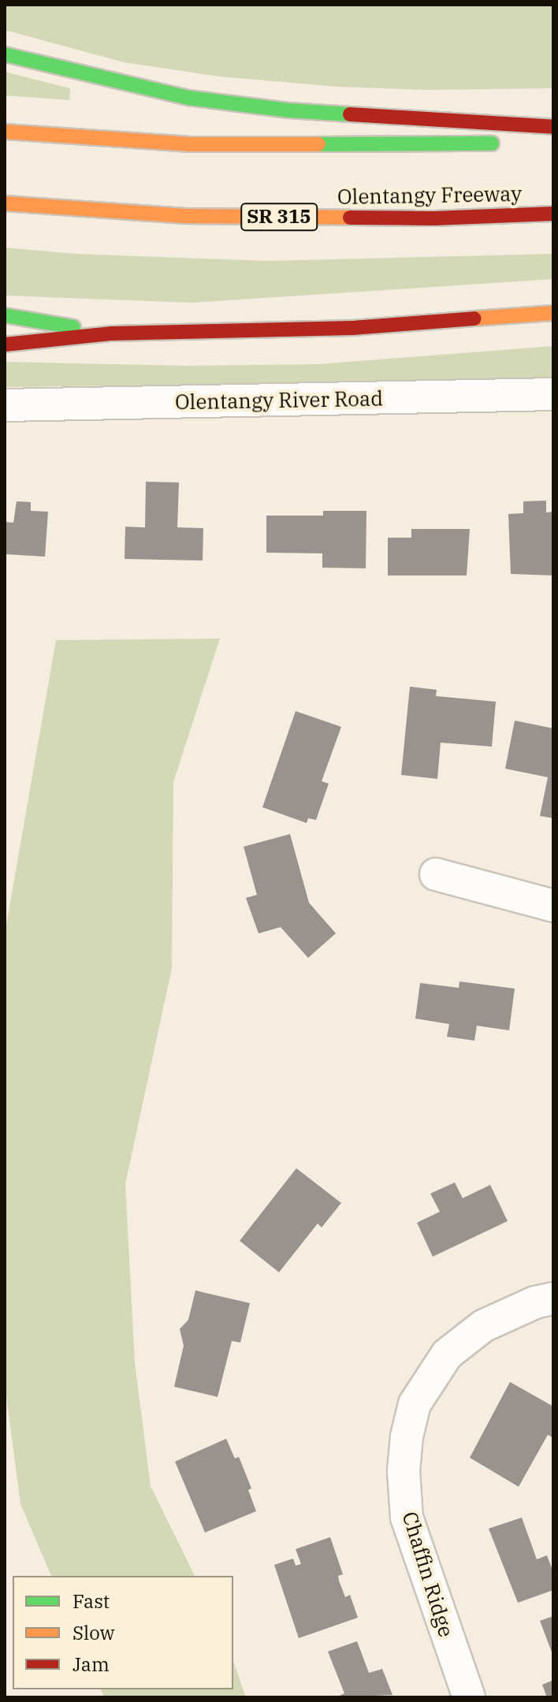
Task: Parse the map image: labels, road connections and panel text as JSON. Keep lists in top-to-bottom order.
{
  "streets": {
    "main road": ["Olentangy Freeway", "SR 315"],
    "street": ["Olentangy River Road", "Chaffin Ridge"]
  },
  "legend": ["Fast", "Slow", "Jam"]
}
